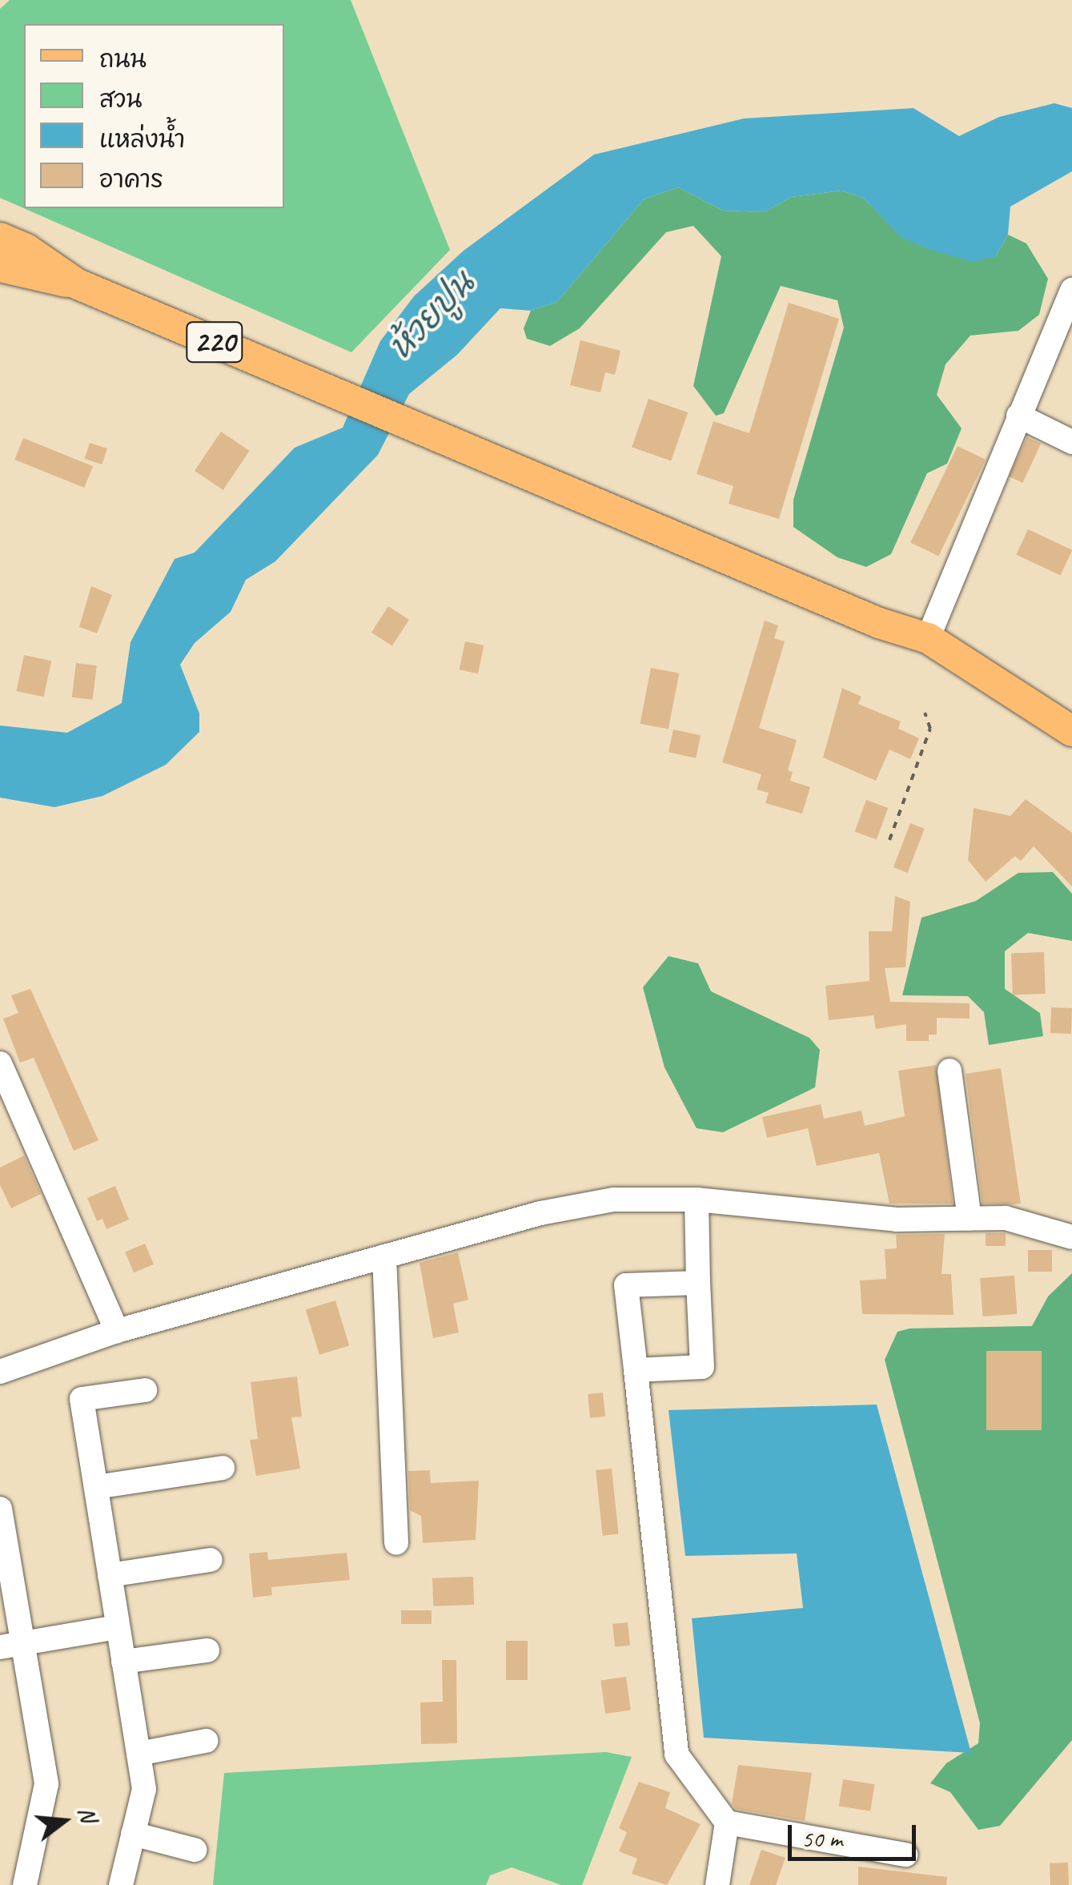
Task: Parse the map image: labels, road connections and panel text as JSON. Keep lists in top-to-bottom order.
{
  "streets": {
    "main road": ["220"]
  },
  "water": ["ห้วยปูน"],
  "legend": [
    "ถนน",
    "สวน",
    "แหล่งน้ำ",
    "อาคาร"
  ],
  "scale_bar": "50 m",
  "north": "right"
}
